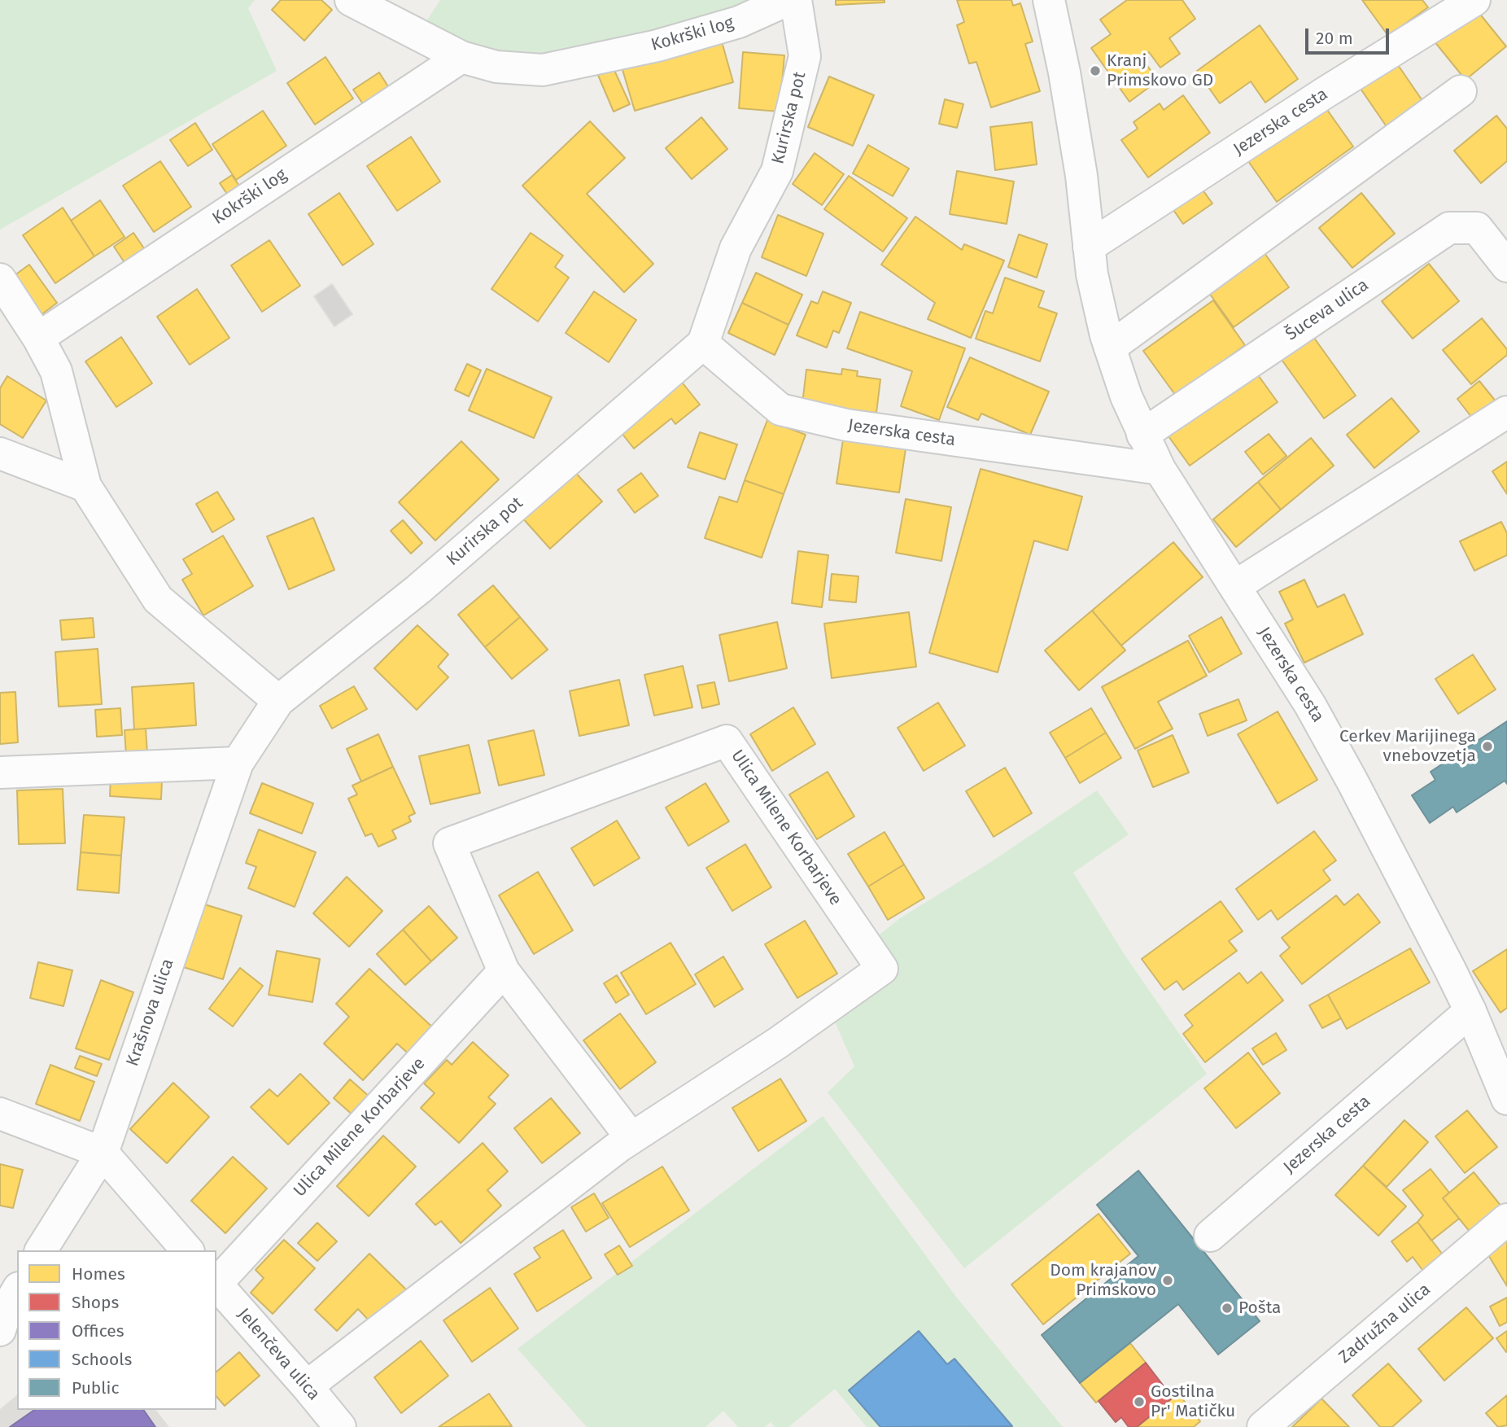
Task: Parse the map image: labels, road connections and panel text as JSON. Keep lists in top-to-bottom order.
{
  "streets": {
    "street": [
      "Kokrški log",
      "Kurirska pot",
      "Jezerska cesta",
      "Šuceva ulica",
      "Ulica Milene Korbarjeve",
      "Krašnova ulica",
      "Zadružna ulica",
      "Jelenčeva ulica"
    ]
  },
  "crossings": [
    ["Kurirska pot", "Jezerska cesta"],
    ["Kurirska pot", "Krašnova ulica"],
    ["Jezerska cesta", "Šuceva ulica"],
    ["Ulica Milene Korbarjeve", "Jelenčeva ulica"]
  ],
  "places": [
    "Kranj Primskovo GD",
    "Cerkev Marijinega vnebovzetja",
    "Dom krajanov Primskovo",
    "Pošta",
    "Gostilna Pr' Matičku"
  ],
  "legend": [
    "Homes",
    "Shops",
    "Offices",
    "Schools",
    "Public"
  ],
  "scale_bar": "20 m"
}
